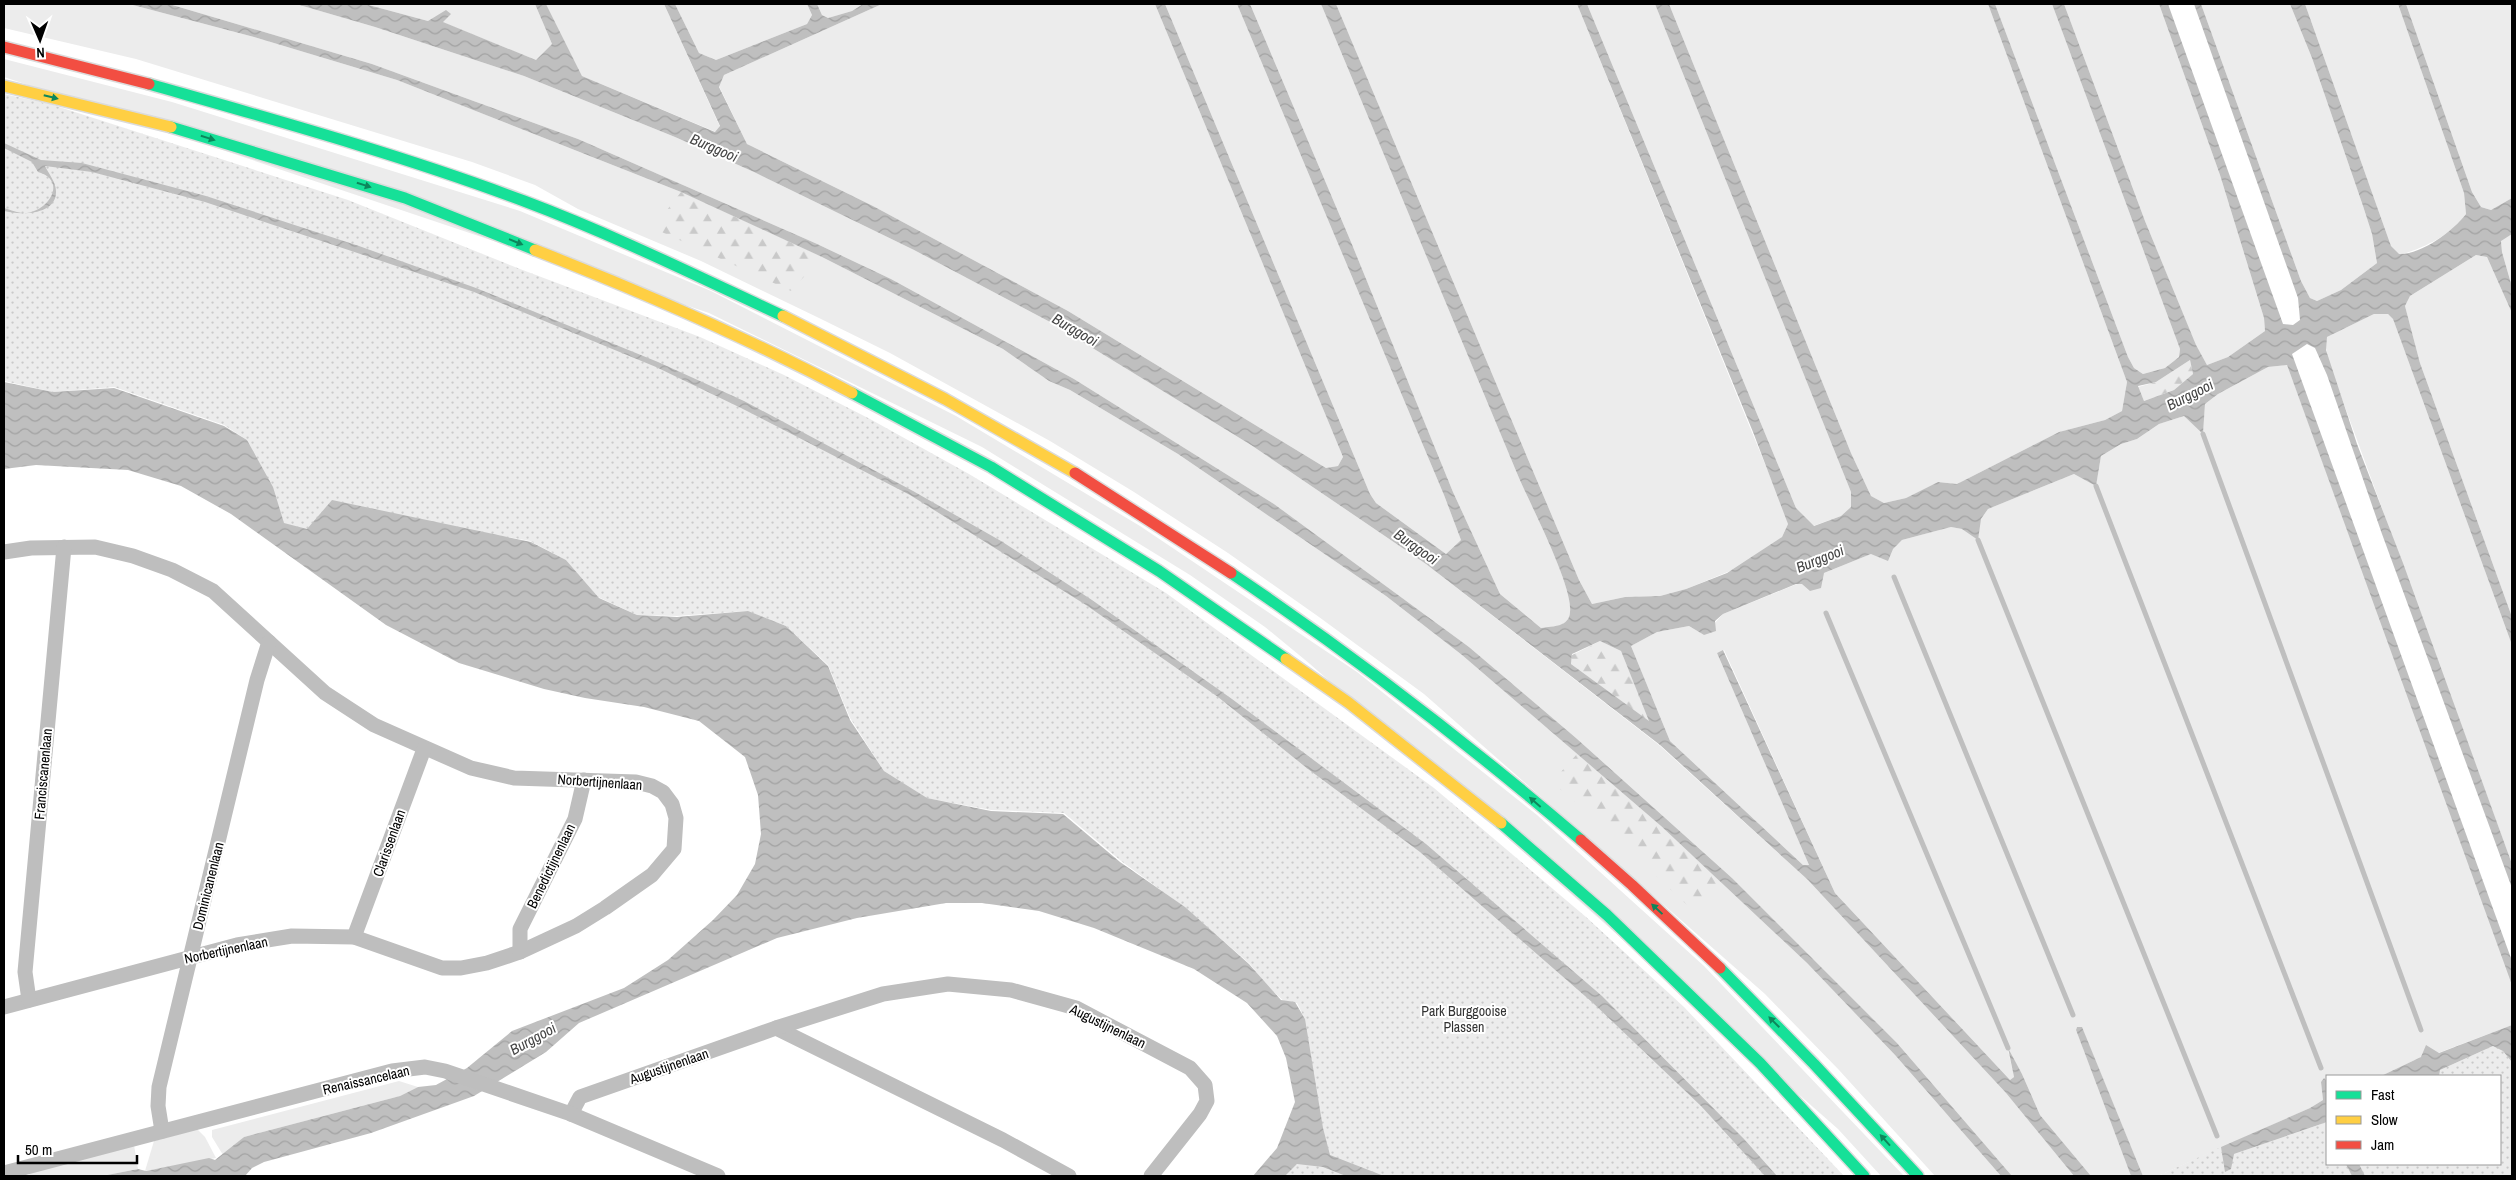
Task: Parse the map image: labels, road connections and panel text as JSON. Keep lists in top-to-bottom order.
{
  "streets": {
    "street": [
      "Franciscanenlaan",
      "Norbertijnenlaan",
      "Clarissenlaan",
      "Benedictijnenlaan",
      "Dominicanenlaan",
      "Augustijnenlaan",
      "Renaissancelaan"
    ]
  },
  "crossings": [
    ["Franciscanenlaan", "Norbertijnenlaan"],
    ["Norbertijnenlaan", "Clarissenlaan"],
    ["Norbertijnenlaan", "Benedictijnenlaan"],
    ["Norbertijnenlaan", "Dominicanenlaan"],
    ["Dominicanenlaan", "Renaissancelaan"],
    ["Augustijnenlaan", "Renaissancelaan"]
  ],
  "water": ["Burggooi"],
  "parks": ["Park Burggooise Plassen"],
  "legend": ["Fast", "Slow", "Jam"],
  "scale_bar": "50 m",
  "north": "bottom"
}
